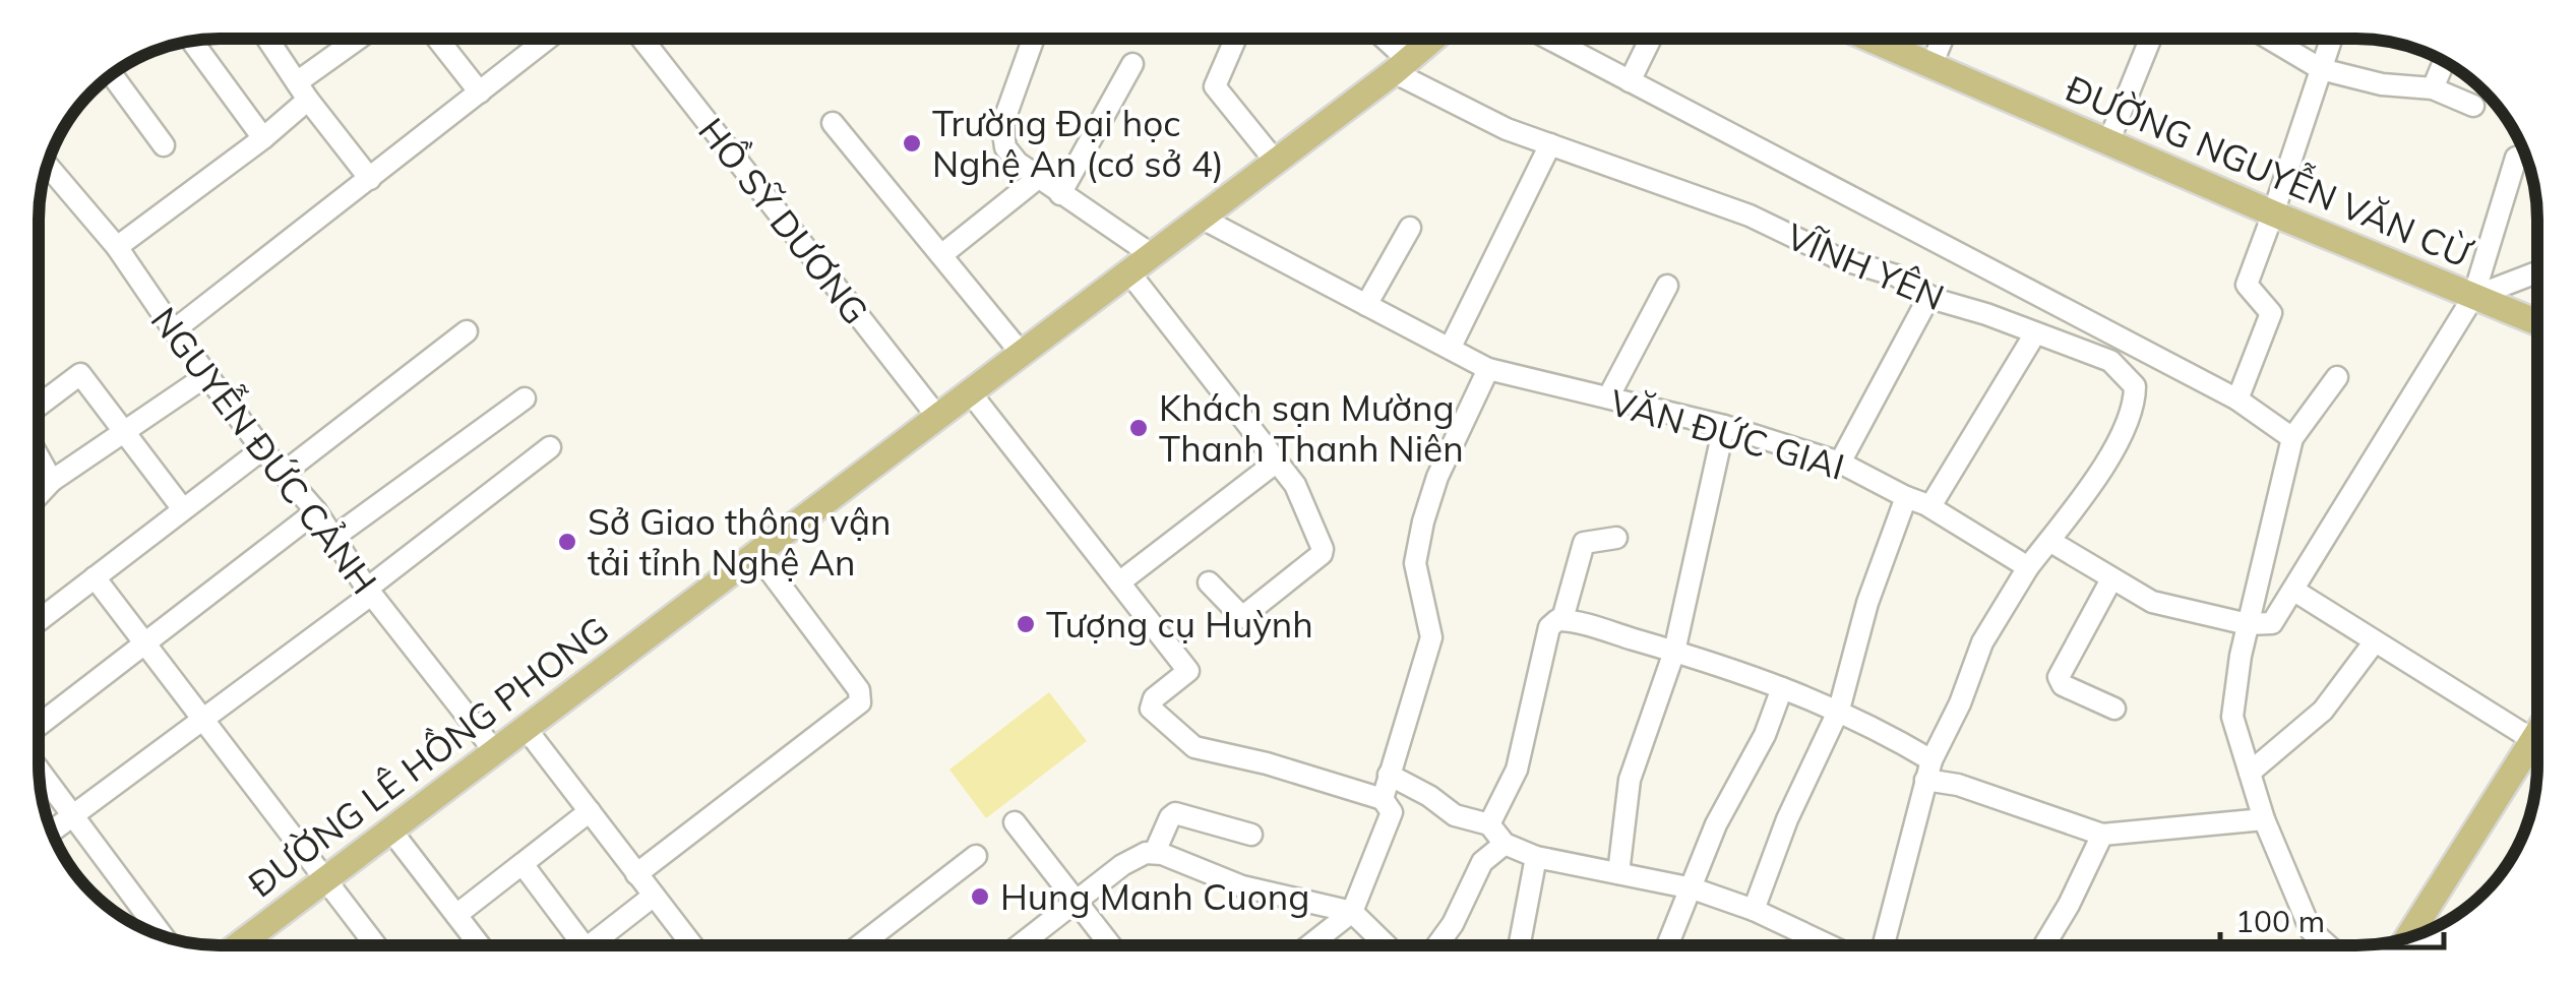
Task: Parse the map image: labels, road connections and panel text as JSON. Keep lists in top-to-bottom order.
{
  "streets": {
    "main road": ["ĐƯỜNG NGUYỄN VĂN CỪ", "ĐƯỜNG LÊ HỒNG PHONG"],
    "street": [
      "HỒ SỸ DƯƠNG",
      "VĨNH YÊN",
      "VĂN ĐỨC GIAI",
      "NGUYỄN ĐỨC CẢNH"
    ]
  },
  "crossings": [
    ["HỒ SỸ DƯƠNG", "ĐƯỜNG LÊ HỒNG PHONG"],
    ["VĨNH YÊN", "VĂN ĐỨC GIAI"],
    ["VĨNH YÊN", "ĐƯỜNG LÊ HỒNG PHONG"],
    ["VĂN ĐỨC GIAI", "ĐƯỜNG LÊ HỒNG PHONG"],
    ["NGUYỄN ĐỨC CẢNH", "ĐƯỜNG LÊ HỒNG PHONG"]
  ],
  "places": [
    "Trường Đại học Nghệ An (cơ sở 4)",
    "Khách sạn Mường Thanh Thanh Niên",
    "Sở Giao thông vận tải tỉnh Nghệ An",
    "Tượng cụ Huỳnh",
    "Hung Manh Cuong"
  ],
  "scale_bar": "100 m"
}
